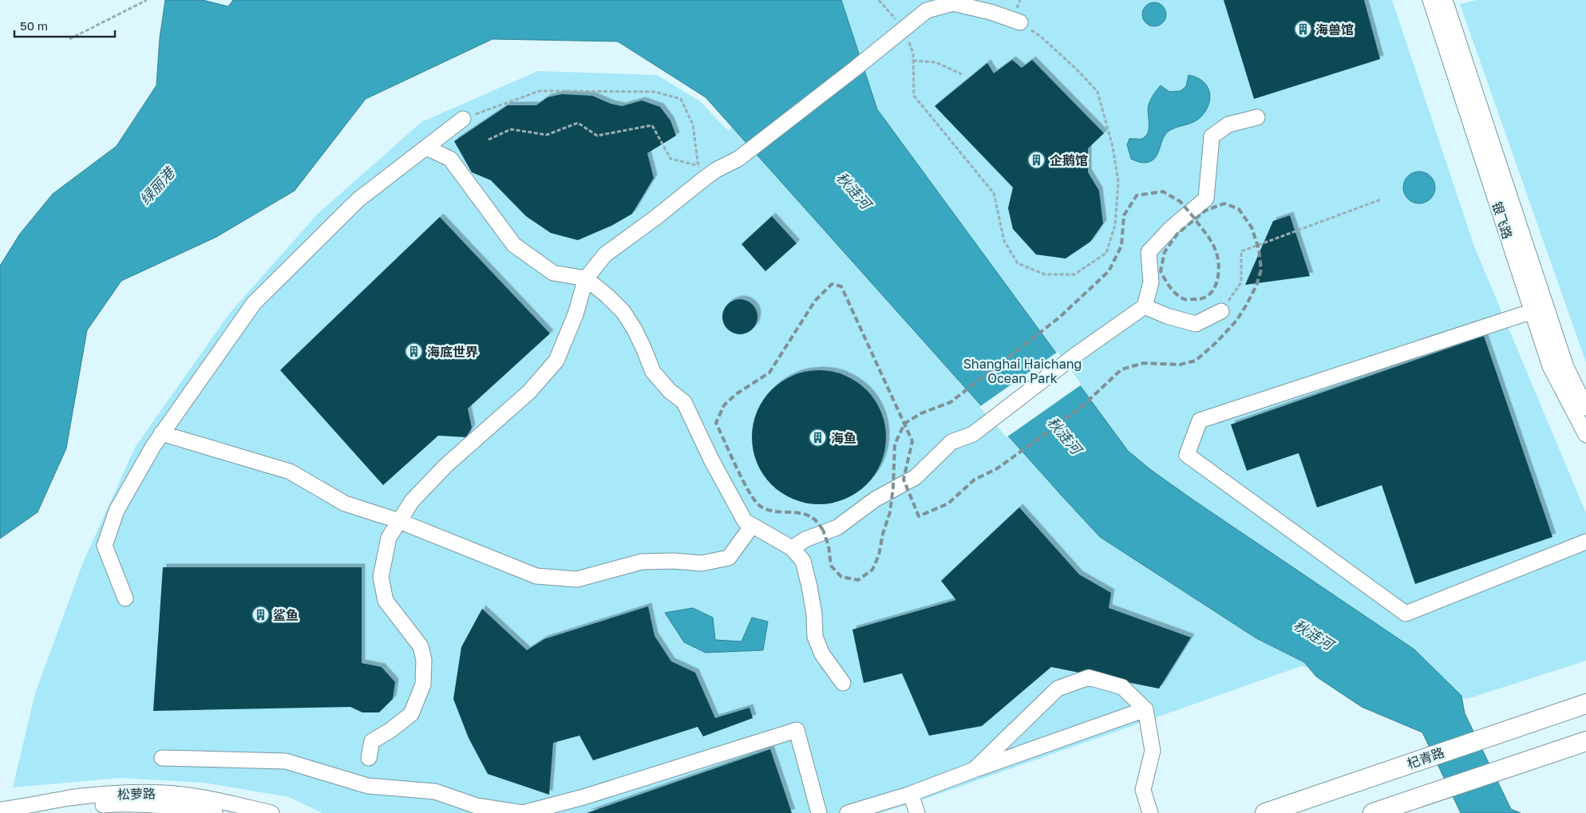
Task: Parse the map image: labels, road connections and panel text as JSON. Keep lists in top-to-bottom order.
{
  "streets": {
    "main road": ["杞青路"],
    "street": ["银飞路", "松萝路"]
  },
  "water": ["绿丽港", "秋涟河"],
  "parks": ["Shanghai Haichang Ocean Park"],
  "places": {
    "building": [
      "海兽馆",
      "企鹅馆",
      "海底世界",
      "海鱼",
      "鲨鱼"
    ]
  },
  "scale_bar": "50 m"
}
